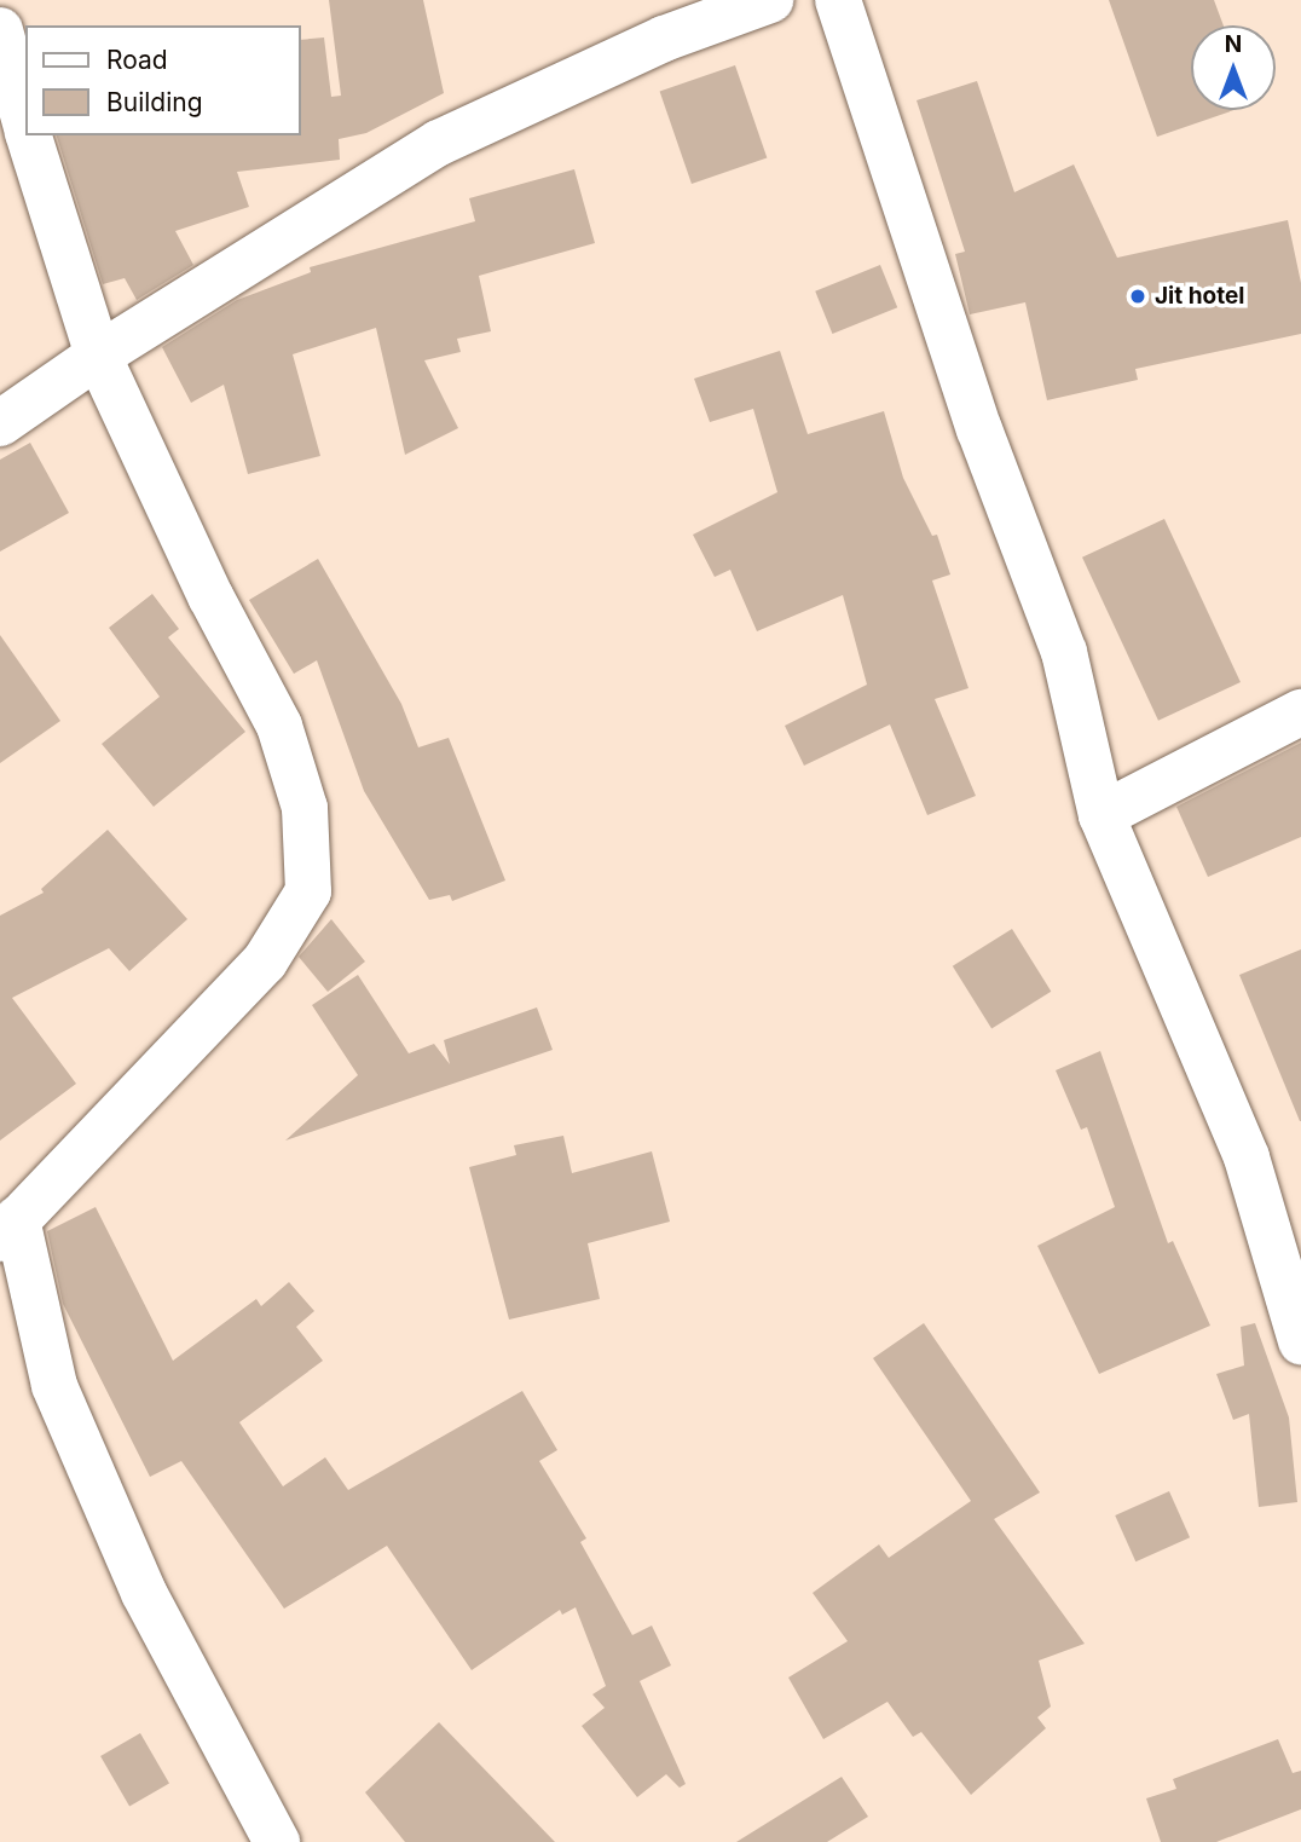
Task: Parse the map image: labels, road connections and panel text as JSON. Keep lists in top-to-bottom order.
{
  "places": ["Jit hotel"],
  "legend": ["Road", "Building"],
  "north": "top"
}
